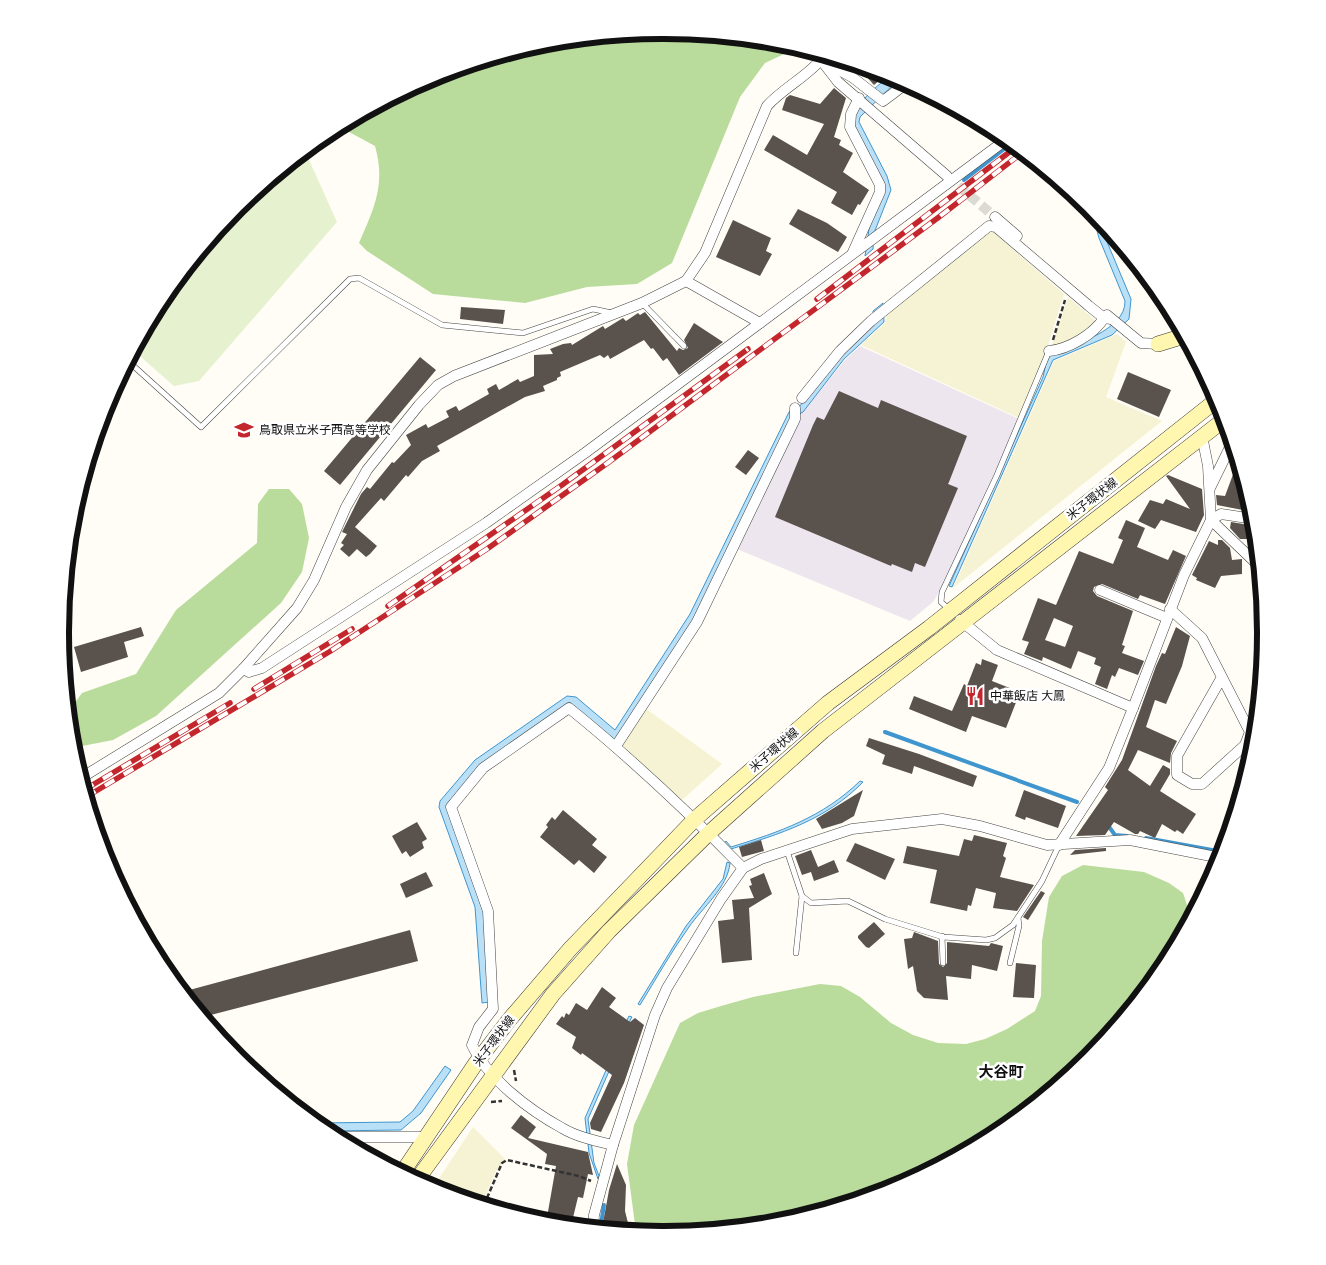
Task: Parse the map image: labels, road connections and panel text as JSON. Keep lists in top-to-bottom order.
{
  "streets": {
    "main road": ["米子環状線"]
  },
  "districts": ["大谷町"],
  "places": {
    "school or university": ["鳥取県立米子西高等学校"],
    "restaurant": ["中華飯店 大鳳"]
  }
}
